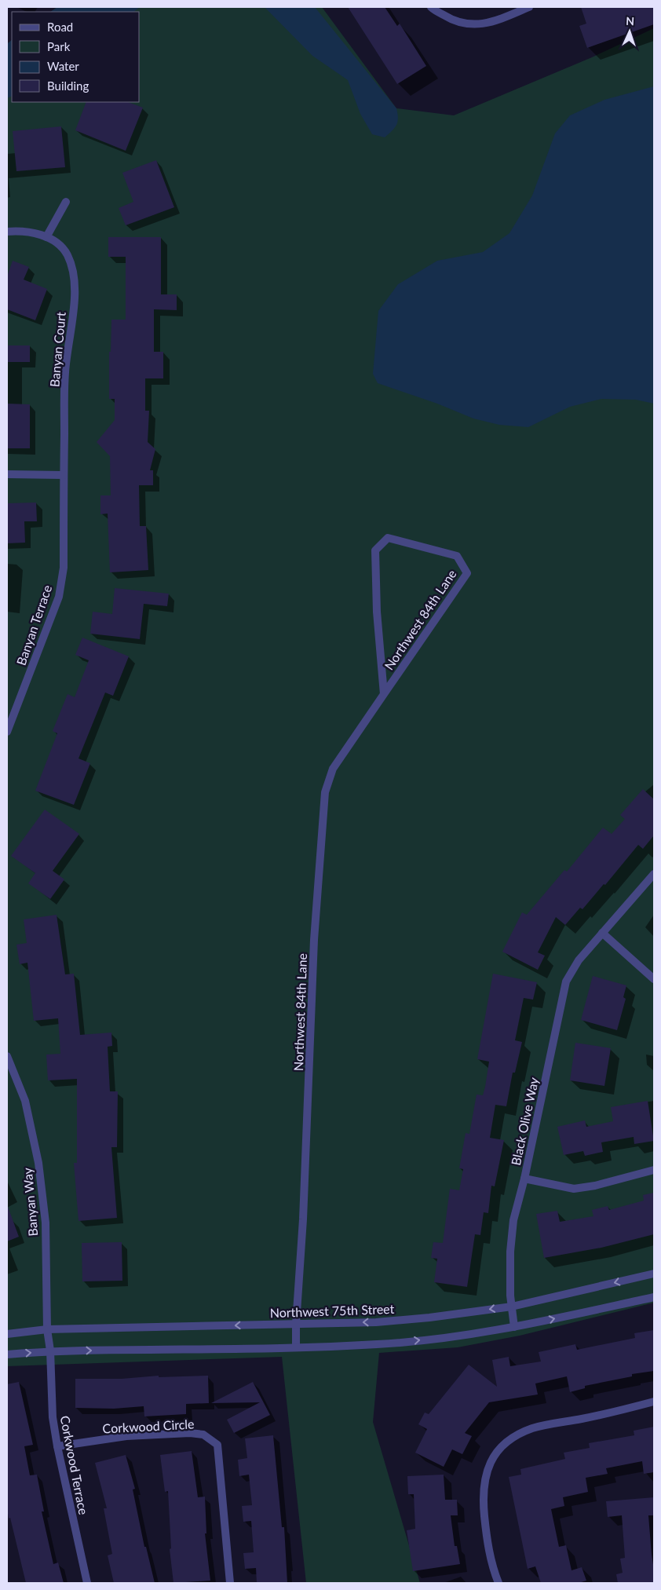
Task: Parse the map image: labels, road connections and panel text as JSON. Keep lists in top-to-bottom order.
{
  "streets": {
    "street": [
      "Banyan Court",
      "Northwest 84th Lane",
      "Banyan Terrace",
      "Black Olive Way",
      "Banyan Way",
      "Northwest 75th Street",
      "Corkwood Circle",
      "Corkwood Terrace"
    ]
  },
  "crossings": [
    ["Banyan Court", "Banyan Terrace"],
    ["Northwest 84th Lane", "Northwest 75th Street"],
    ["Black Olive Way", "Northwest 75th Street"],
    ["Banyan Way", "Northwest 75th Street"],
    ["Banyan Way", "Corkwood Terrace"],
    ["Corkwood Circle", "Corkwood Terrace"]
  ],
  "legend": [
    "Road",
    "Park",
    "Water",
    "Building"
  ],
  "north": "top"
}
